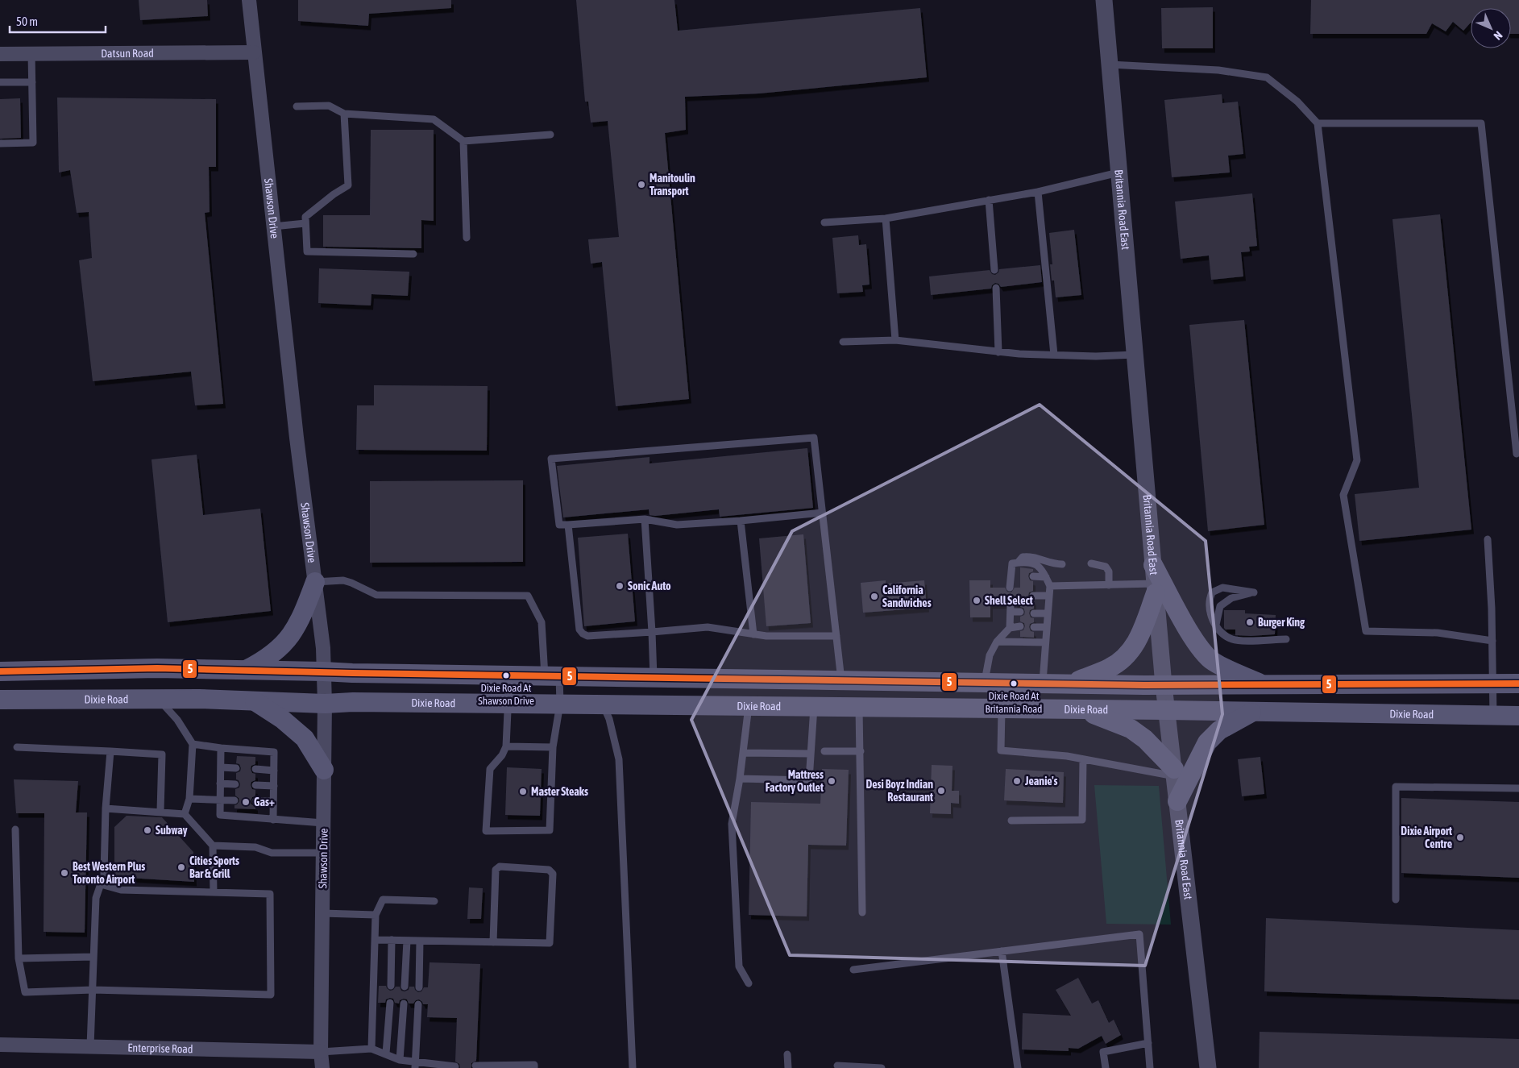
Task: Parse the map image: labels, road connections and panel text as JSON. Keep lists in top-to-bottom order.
{
  "streets": {
    "main road": ["Dixie Road"],
    "street": [
      "Datsun Road",
      "Shawson Drive",
      "Britannia Road East",
      "Enterprise Road"
    ]
  },
  "crossings": [
    ["Datsun Road", "Shawson Drive"],
    ["Shawson Drive", "Dixie Road"],
    ["Shawson Drive", "Enterprise Road"],
    ["Britannia Road East", "Dixie Road"]
  ],
  "places": [
    "Manitoulin Transport",
    "Sonic Auto",
    "California Sandwiches",
    "Shell Select",
    "Burger King",
    "Dixie Road At Shawson Drive",
    "Dixie Road At Britannia Road",
    "Mattress Factory Outlet",
    "Jeanie's",
    "Desi Boyz Indian Restaurant",
    "Master Steaks",
    "Gas+",
    "Subway",
    "Dixie Airport Centre",
    "Cities Sports Bar & Grill",
    "Best Western Plus Toronto Airport"
  ],
  "lines": ["transit line 5"],
  "scale_bar": "50 m",
  "north": "bottom right"
}
